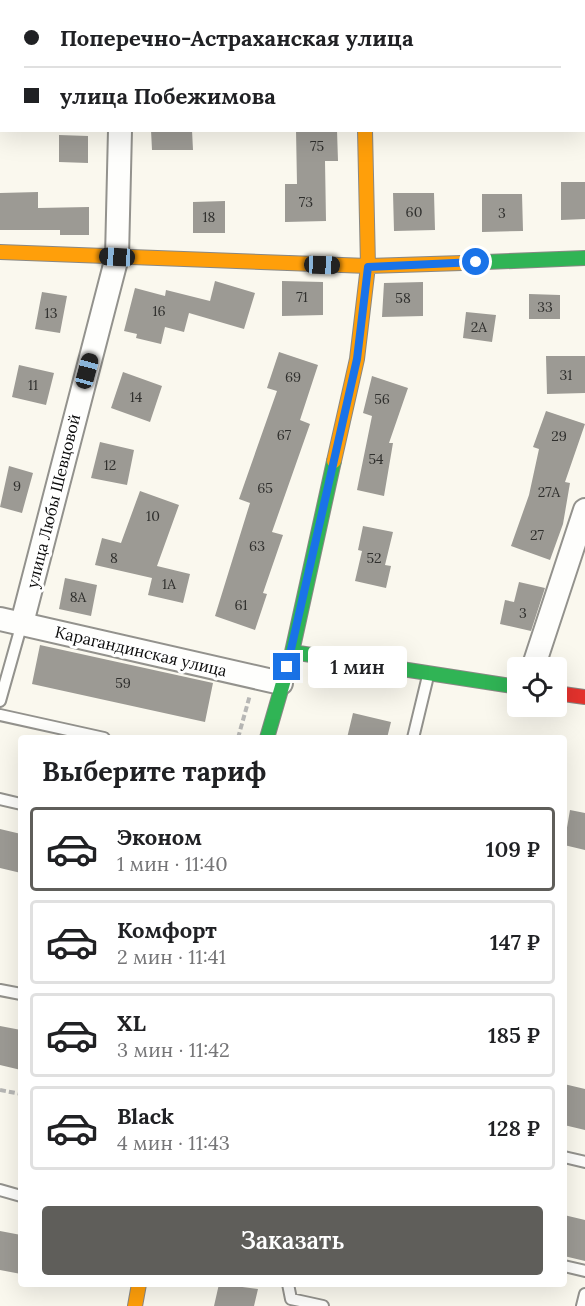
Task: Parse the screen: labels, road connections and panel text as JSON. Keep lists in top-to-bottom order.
{
  "streets": {
    "street": ["улица Любы Шевцовой", "Карагандинская улица"]
  },
  "crossings": [
    ["улица Любы Шевцовой", "Карагандинская улица"]
  ],
  "house_numbers": [
    "75",
    "73",
    "60",
    "3",
    "18",
    "71",
    "58",
    "33",
    "16",
    "13",
    "2А",
    "31",
    "69",
    "11",
    "14",
    "56",
    "67",
    "29",
    "54",
    "12",
    "9",
    "65",
    "27А",
    "10",
    "27",
    "63",
    "8",
    "52",
    "1А",
    "8А",
    "61",
    "3",
    "59"
  ],
  "page": {
    "banner": ["Поперечно-Астраханская улица", "улица Побежимова"],
    "bubble": "1 мин",
    "heading": "Выберите тариф",
    "list": [
      {
        "name": "Эконом",
        "note": "1 мин · 11:40",
        "value": "109 ₽"
      },
      {
        "name": "Комфорт",
        "note": "2 мин · 11:41",
        "value": "147 ₽"
      },
      {
        "name": "XL",
        "note": "3 мин · 11:42",
        "value": "185 ₽"
      },
      {
        "name": "Black",
        "note": "4 мин · 11:43",
        "value": "128 ₽"
      }
    ],
    "buttons": "Заказать"
  }
}
